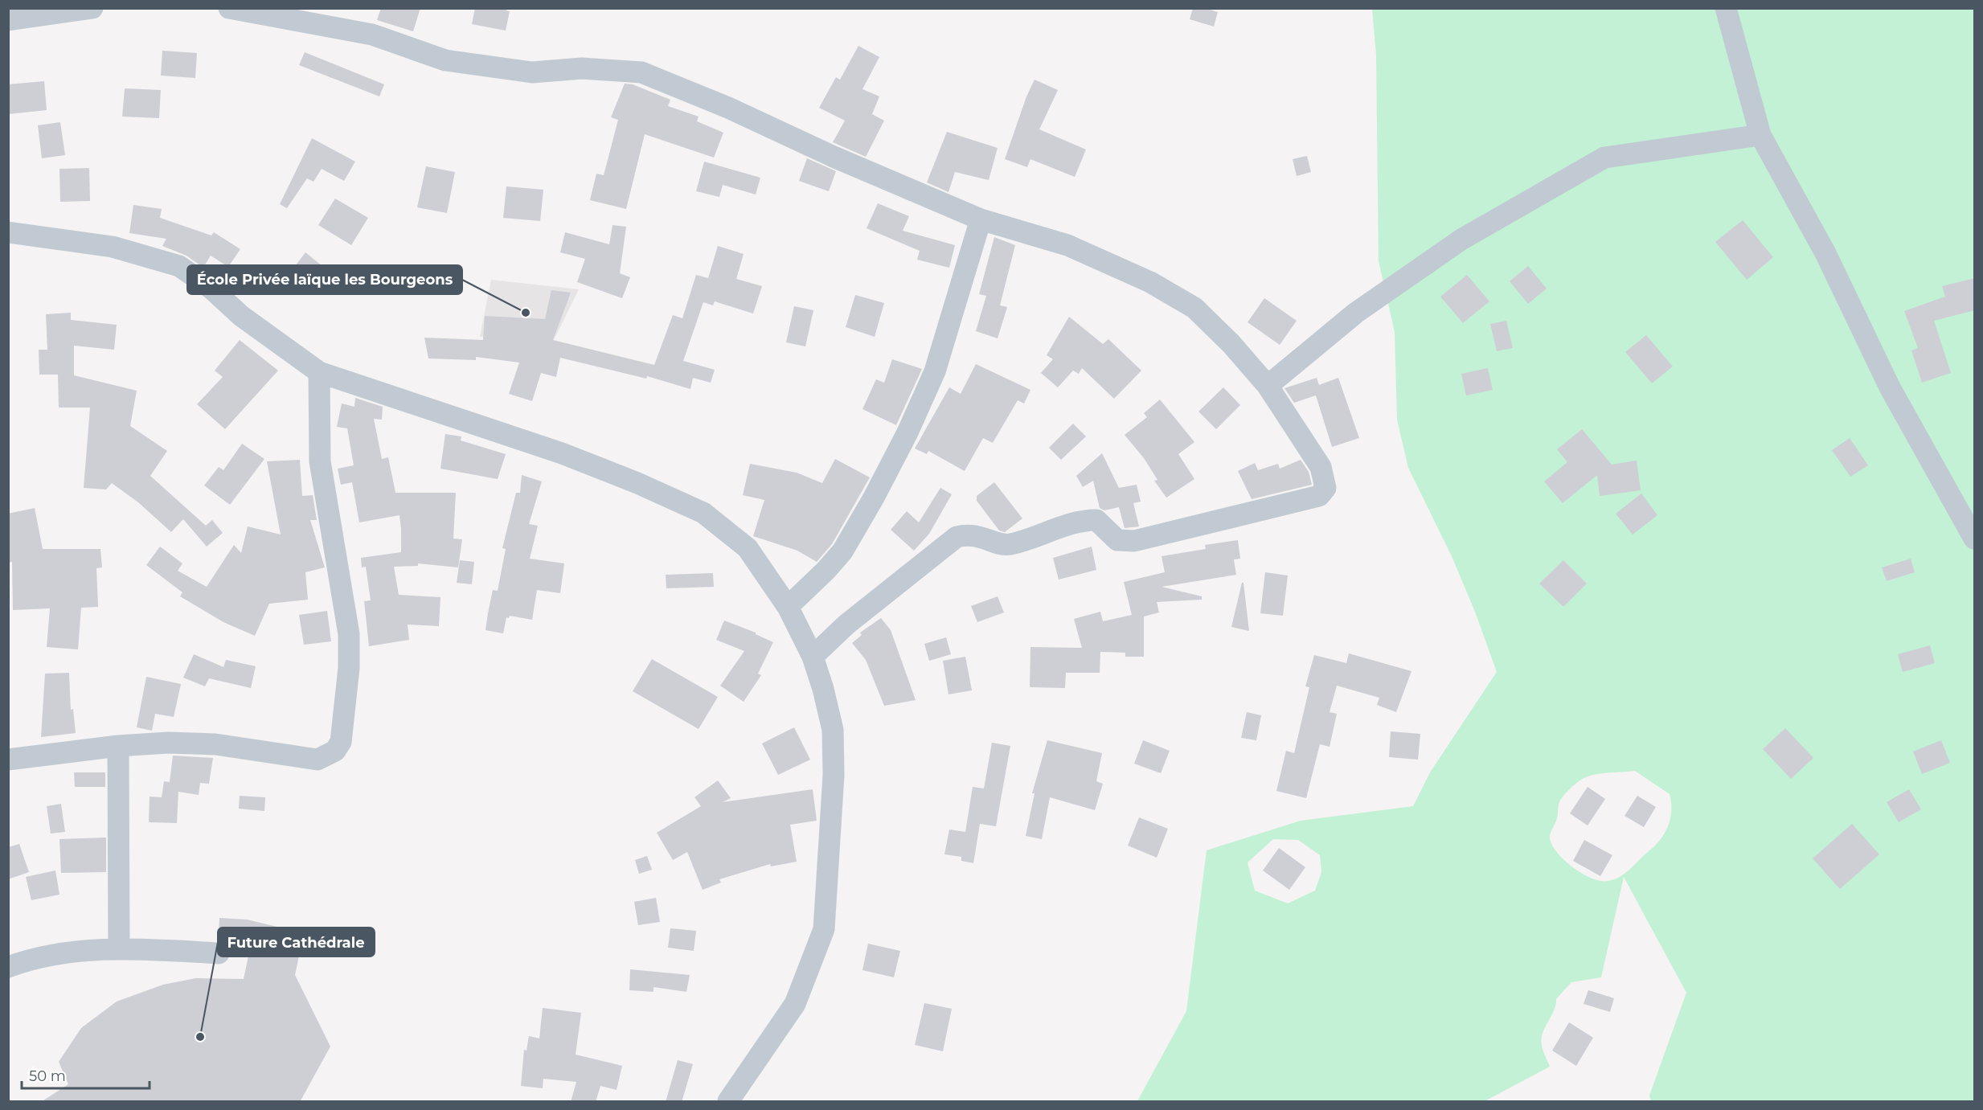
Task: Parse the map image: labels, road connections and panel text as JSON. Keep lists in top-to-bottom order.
{
  "places": ["École Privée laïque les Bourgeons", "Future Cathédrale"],
  "scale_bar": "50 m"
}
